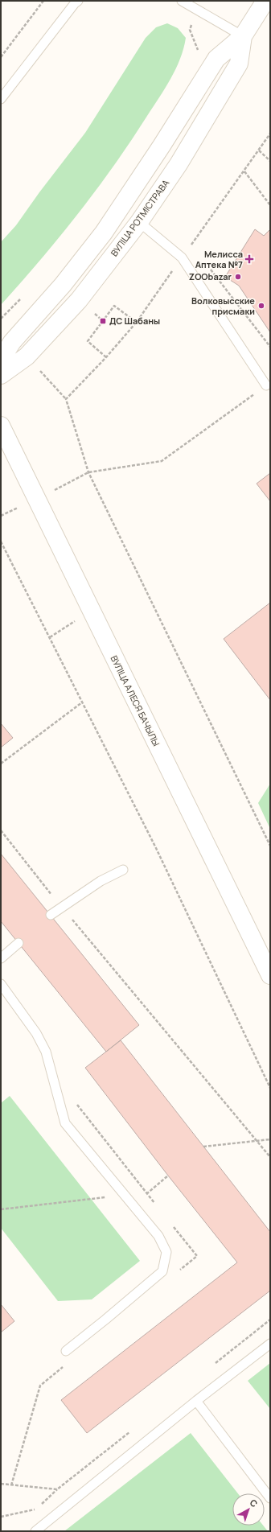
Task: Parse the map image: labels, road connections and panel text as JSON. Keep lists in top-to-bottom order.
{
  "streets": {
    "street": ["ВУЛІЦА РОТМІСТРАВА", "ВУЛІЦА АЛЕСЯ БАЧЫЛЫ"]
  },
  "places": {
    "health": ["Мелисса Аптека №7"],
    "other": ["ZOObazar", "Волковысские присмаки"],
    "transit": ["ДС Шабаны"]
  },
  "north": "top right"
}
